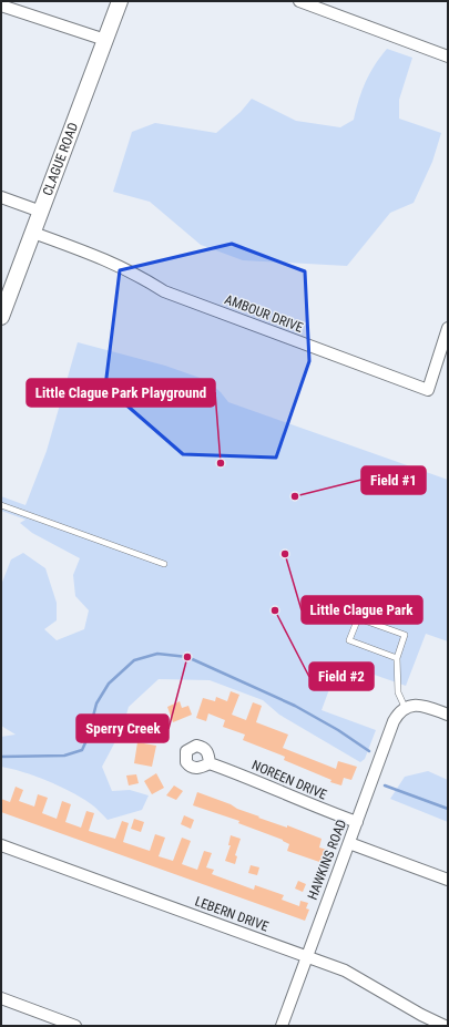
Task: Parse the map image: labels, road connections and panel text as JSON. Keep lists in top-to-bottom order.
{
  "streets": {
    "main road": ["CLAGUE ROAD"],
    "street": [
      "AMBOUR DRIVE",
      "NOREEN DRIVE",
      "HAWKINS ROAD",
      "LEBERN DRIVE"
    ]
  },
  "crossings": [
    ["CLAGUE ROAD", "AMBOUR DRIVE"],
    ["NOREEN DRIVE", "HAWKINS ROAD"],
    ["HAWKINS ROAD", "LEBERN DRIVE"]
  ],
  "places": [
    "Little Clague Park Playground",
    "Field #1",
    "Little Clague Park",
    "Field #2",
    "Sperry Creek"
  ]
}
